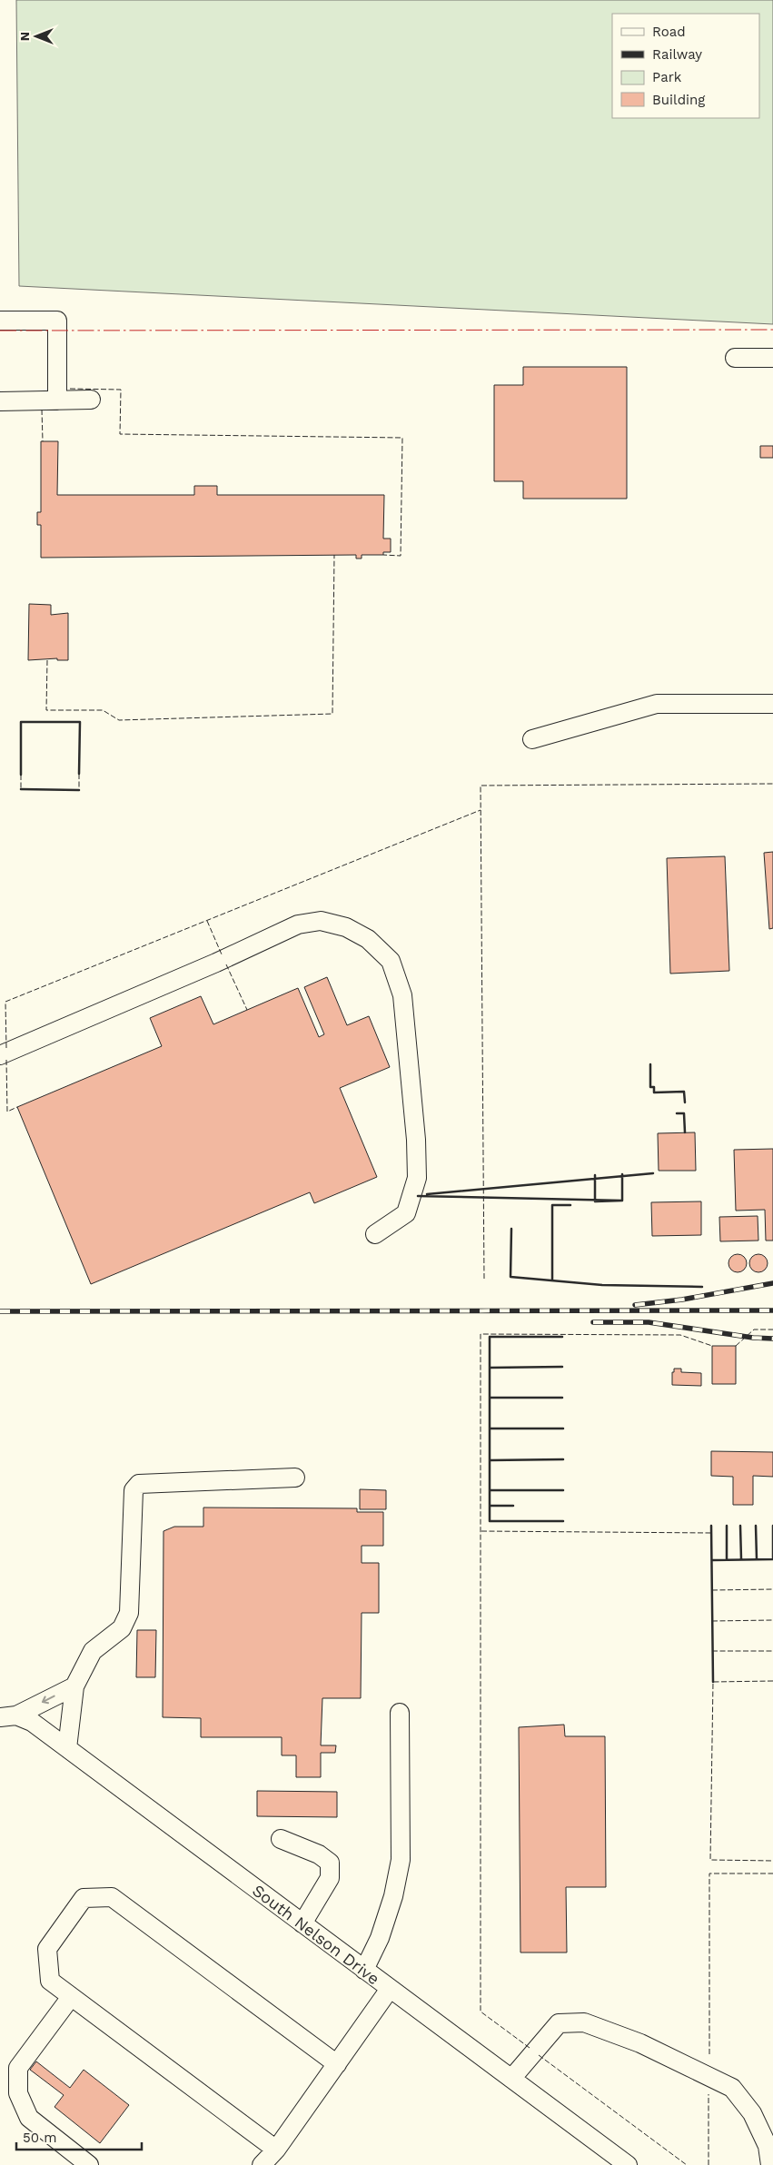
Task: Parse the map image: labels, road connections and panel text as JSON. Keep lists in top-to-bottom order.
{
  "streets": {
    "lane": ["South Nelson Drive"]
  },
  "legend": [
    "Road",
    "Railway",
    "Park",
    "Building"
  ],
  "scale_bar": "50 m",
  "north": "left"
}
